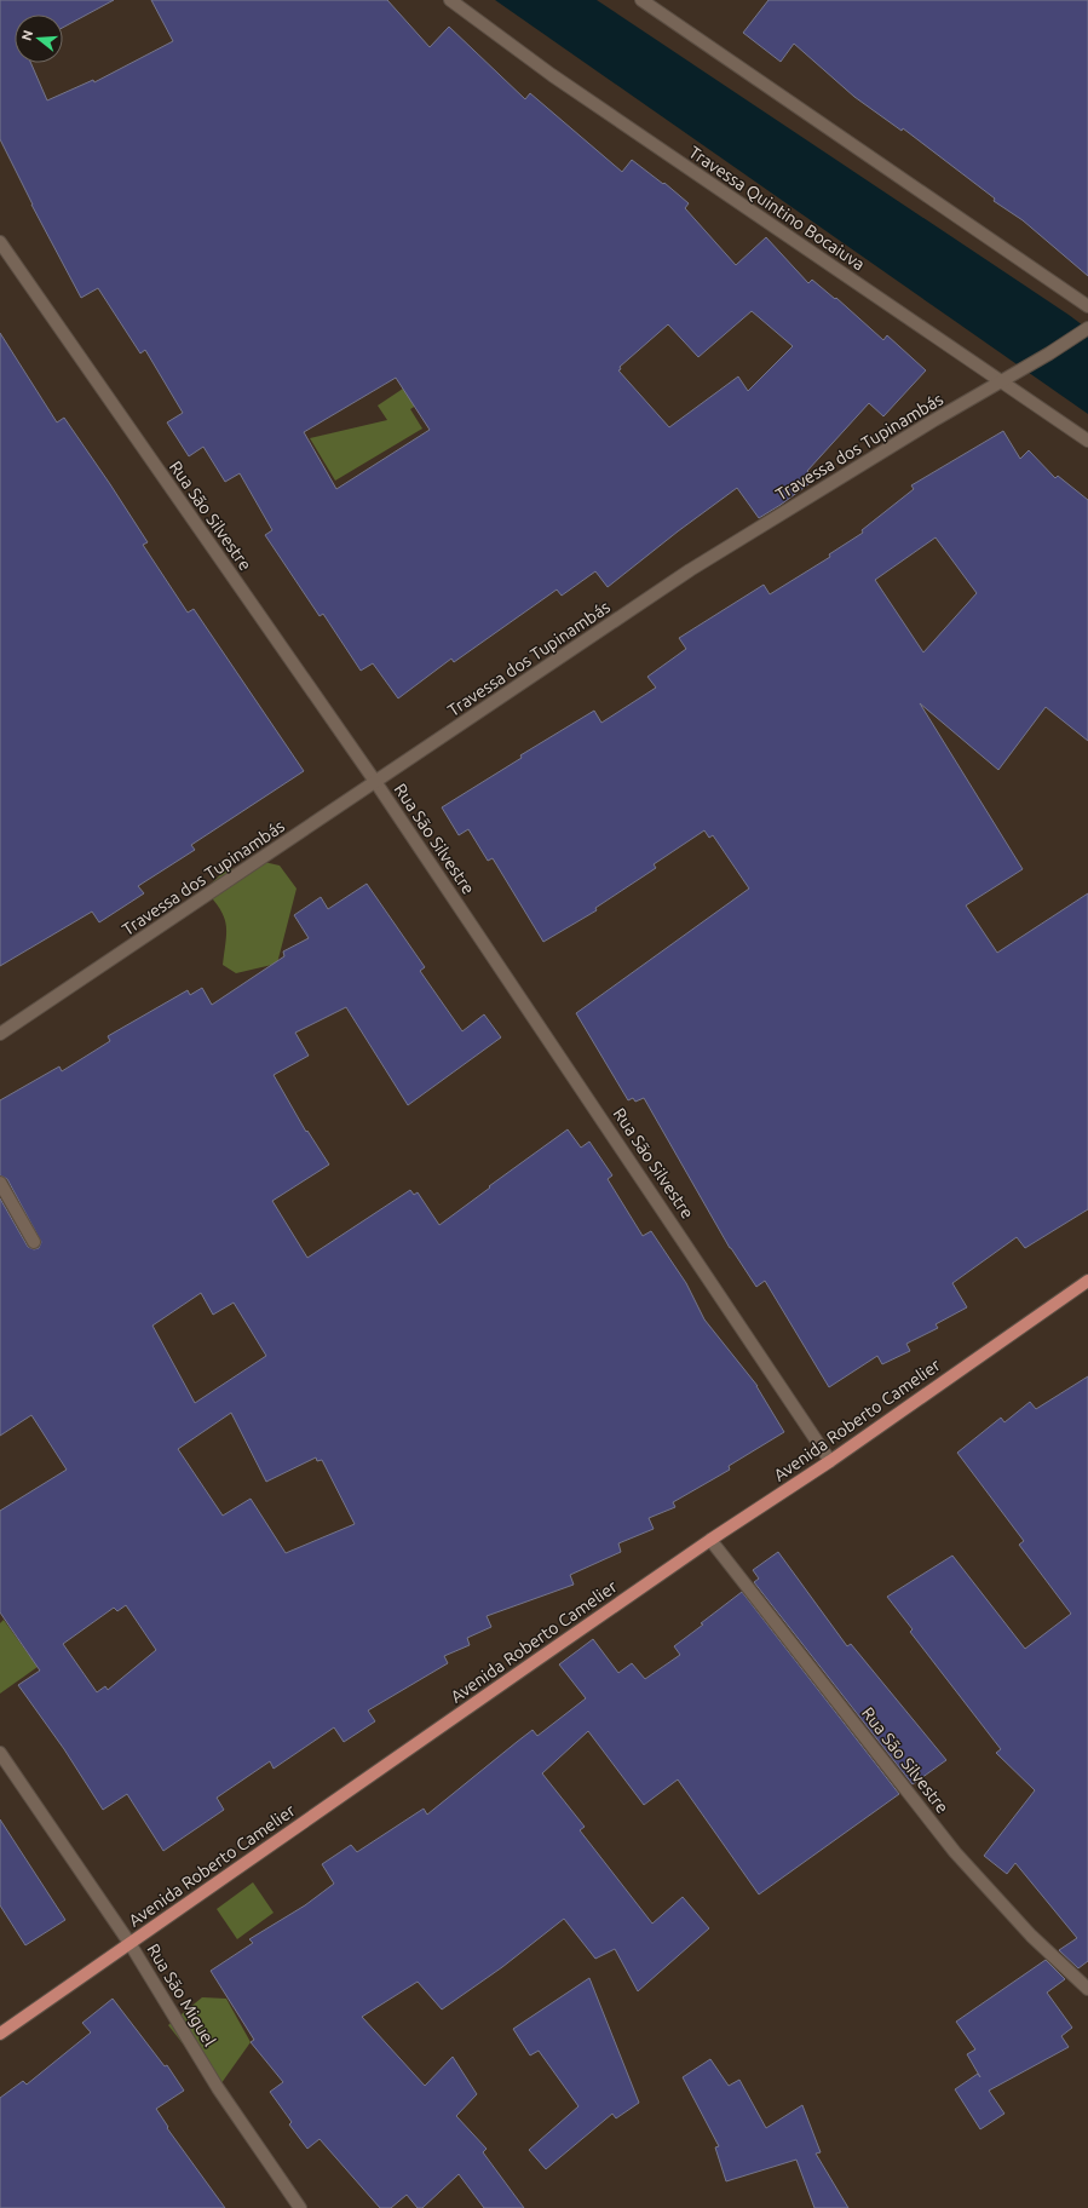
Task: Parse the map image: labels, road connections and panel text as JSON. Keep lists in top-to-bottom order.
{
  "streets": {
    "main road": ["Avenida Roberto Camelier"],
    "street": [
      "Travessa Quintino Bocaiuva",
      "Travessa dos Tupinambás",
      "Rua São Silvestre",
      "Rua São Miguel"
    ]
  },
  "crossings": [
    ["Travessa Quintino Bocaiuva", "Travessa dos Tupinambás"],
    ["Travessa dos Tupinambás", "Rua São Silvestre"],
    ["Rua São Silvestre", "Avenida Roberto Camelier"],
    ["Avenida Roberto Camelier", "Rua São Miguel"]
  ],
  "north": "left"
}
